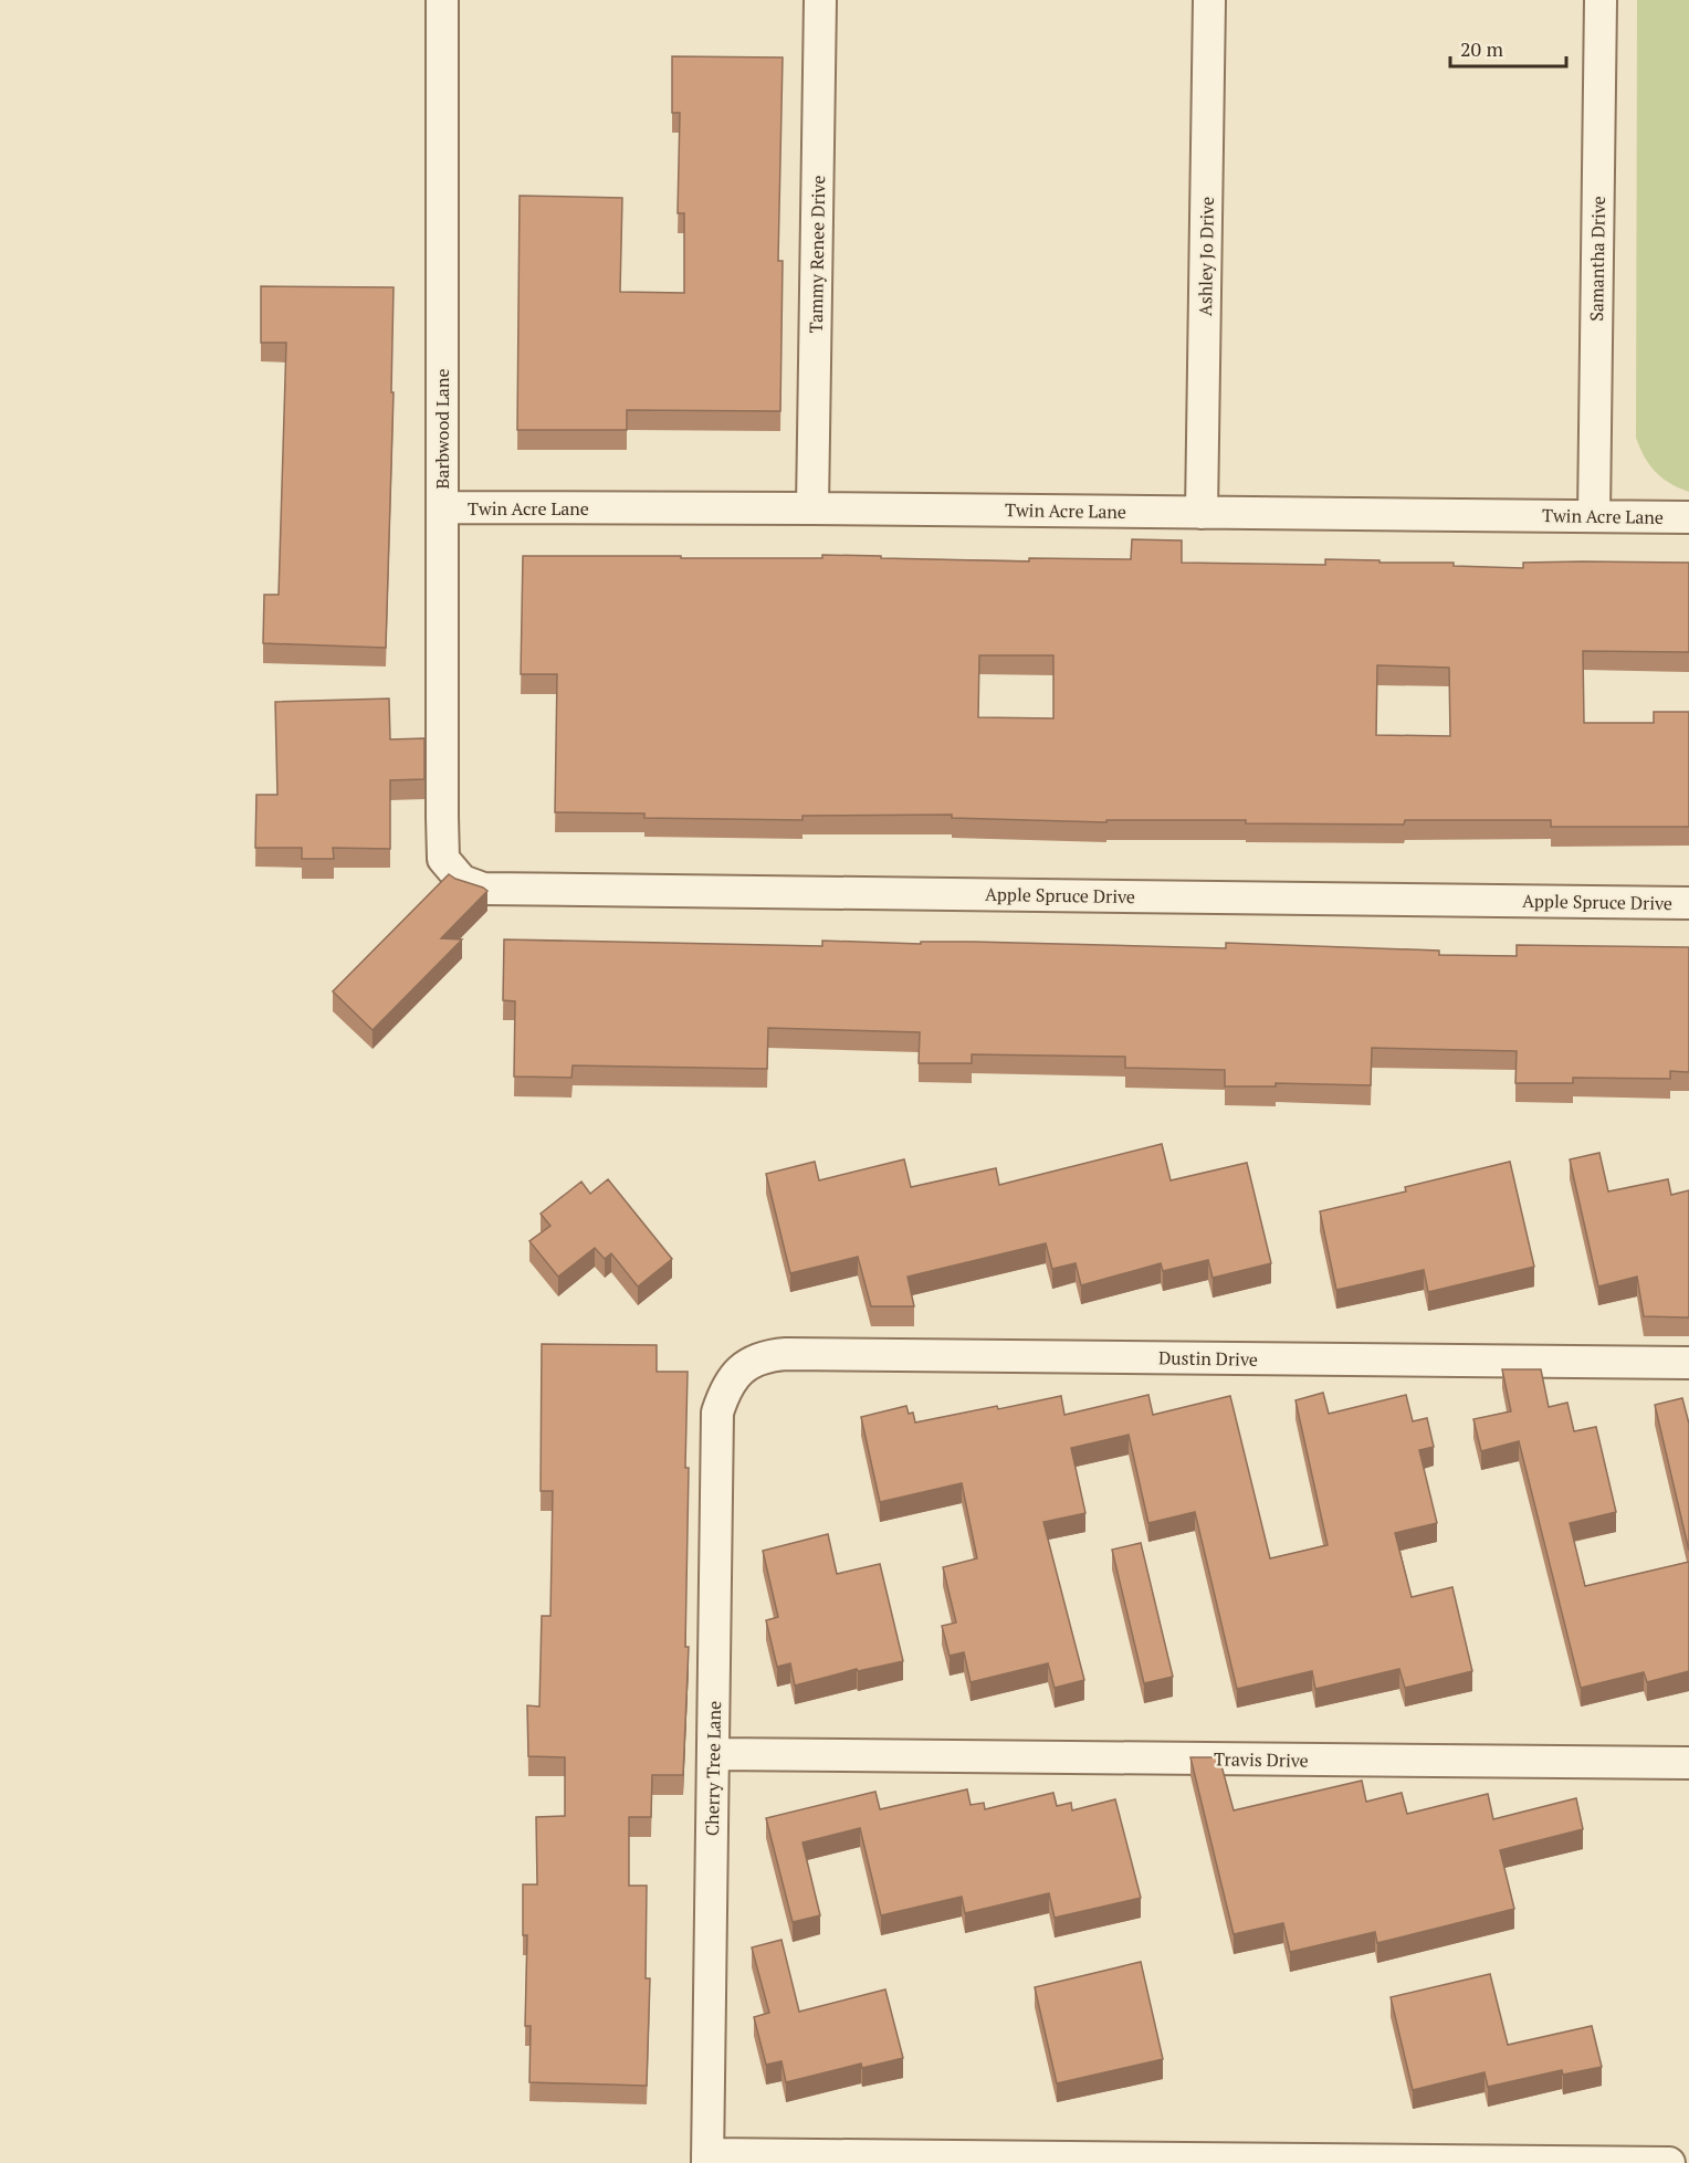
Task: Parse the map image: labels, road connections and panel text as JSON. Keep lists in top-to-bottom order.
{
  "streets": {
    "street": [
      "Tammy Renee Drive",
      "Ashley Jo Drive",
      "Samantha Drive",
      "Barbwood Lane",
      "Twin Acre Lane",
      "Apple Spruce Drive",
      "Dustin Drive",
      "Travis Drive",
      "Cherry Tree Lane"
    ]
  },
  "crossings": [
    ["Tammy Renee Drive", "Twin Acre Lane"],
    ["Ashley Jo Drive", "Twin Acre Lane"],
    ["Samantha Drive", "Twin Acre Lane"],
    ["Barbwood Lane", "Twin Acre Lane"],
    ["Barbwood Lane", "Apple Spruce Drive"],
    ["Dustin Drive", "Cherry Tree Lane"],
    ["Travis Drive", "Cherry Tree Lane"]
  ],
  "scale_bar": "20 m"
}
